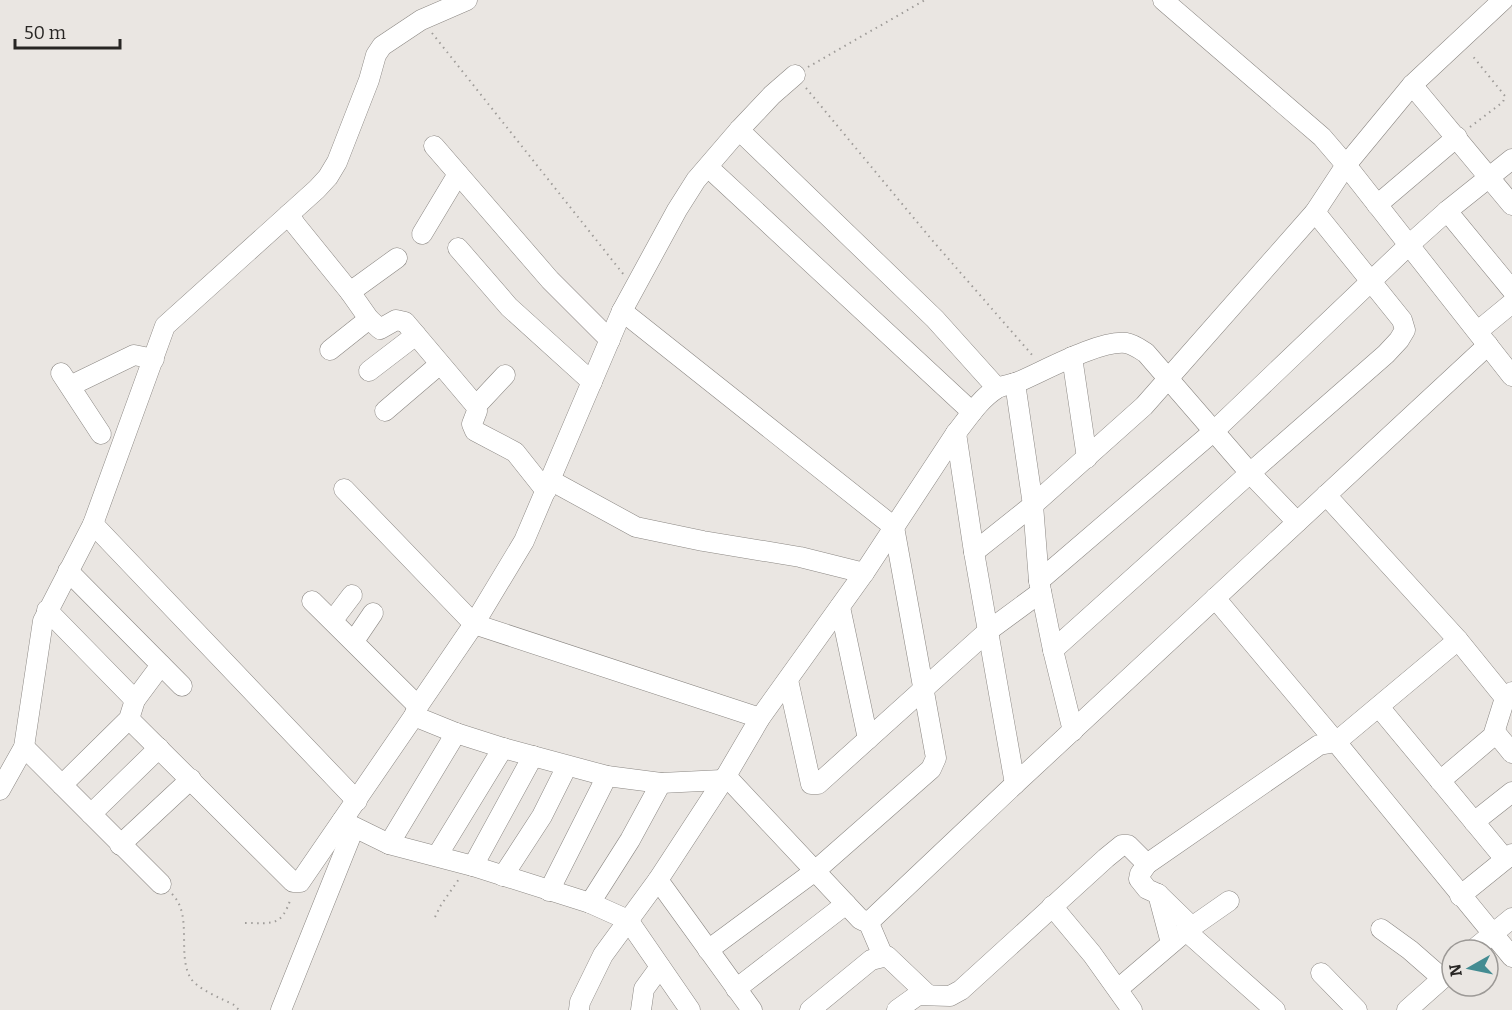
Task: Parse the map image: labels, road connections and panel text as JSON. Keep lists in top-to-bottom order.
{
  "scale_bar": "50 m",
  "north": "left"
}
